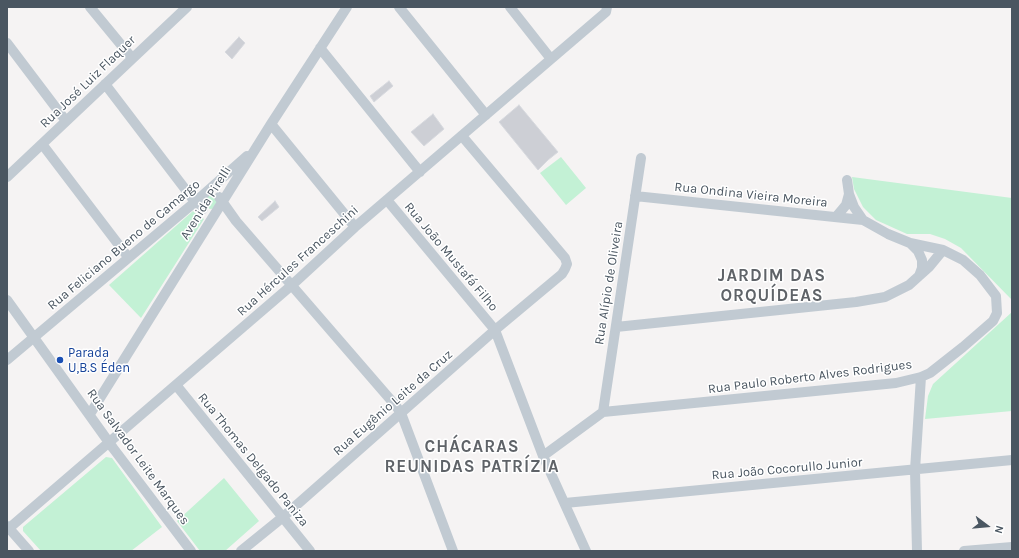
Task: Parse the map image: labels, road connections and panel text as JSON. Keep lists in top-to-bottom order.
{
  "streets": {
    "street": [
      "Rua José Luiz Flaquer",
      "Rua Ondina Vieira Moreira",
      "Avenida Pirelli",
      "Rua Feliciano Bueno de Camargo",
      "Rua João Mustafá Filho",
      "Rua Hércules Franceschini",
      "Rua Alípio de Oliveira",
      "Rua Paulo Roberto Alves Rodrigues",
      "Rua Eugênio Leite da Cruz",
      "Rua Salvador Leite Marques",
      "Rua Thomas Delgado Paniza",
      "Rua João Cocorullo Junior"
    ]
  },
  "crossings": [
    ["Rua Ondina Vieira Moreira", "Rua Alípio de Oliveira"],
    ["Avenida Pirelli", "Rua Feliciano Bueno de Camargo"],
    ["Avenida Pirelli", "Rua Salvador Leite Marques"],
    ["Rua Feliciano Bueno de Camargo", "Rua Salvador Leite Marques"],
    ["Rua João Mustafá Filho", "Rua Hércules Franceschini"],
    ["Rua João Mustafá Filho", "Rua Eugênio Leite da Cruz"],
    ["Rua João Mustafá Filho", "Rua João Cocorullo Junior"],
    ["Rua Hércules Franceschini", "Rua Eugênio Leite da Cruz"],
    ["Rua Hércules Franceschini", "Rua Salvador Leite Marques"],
    ["Rua Hércules Franceschini", "Rua Thomas Delgado Paniza"],
    ["Rua Alípio de Oliveira", "Rua Paulo Roberto Alves Rodrigues"],
    ["Rua Eugênio Leite da Cruz", "Rua Thomas Delgado Paniza"]
  ],
  "districts": ["JARDIM DAS ORQUÍDEAS", "CHÁCARAS REUNIDAS PATRÍZIA"],
  "places": ["Parada U,B.S Éden"],
  "north": "right"
}
